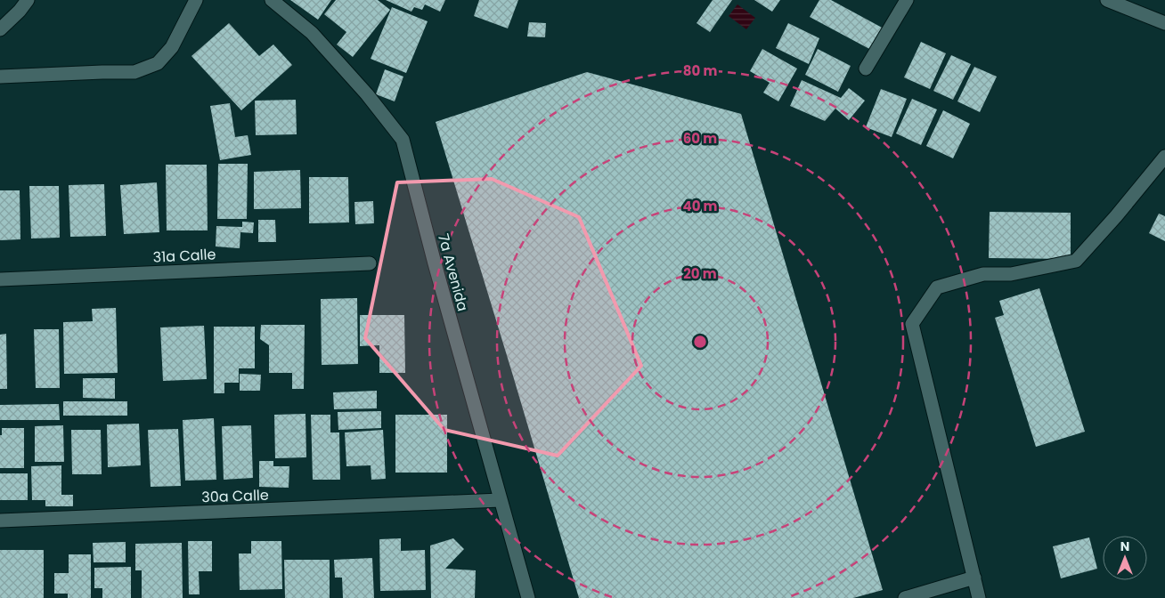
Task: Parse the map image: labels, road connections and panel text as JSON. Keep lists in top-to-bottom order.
{
  "streets": {
    "street": ["31a Calle", "7a Avenida", "30a Calle"]
  },
  "crossings": [
    ["7a Avenida", "30a Calle"]
  ],
  "north": "top",
  "rings": [
    "80 m",
    "60 m",
    "40 m",
    "20 m"
  ]
}
